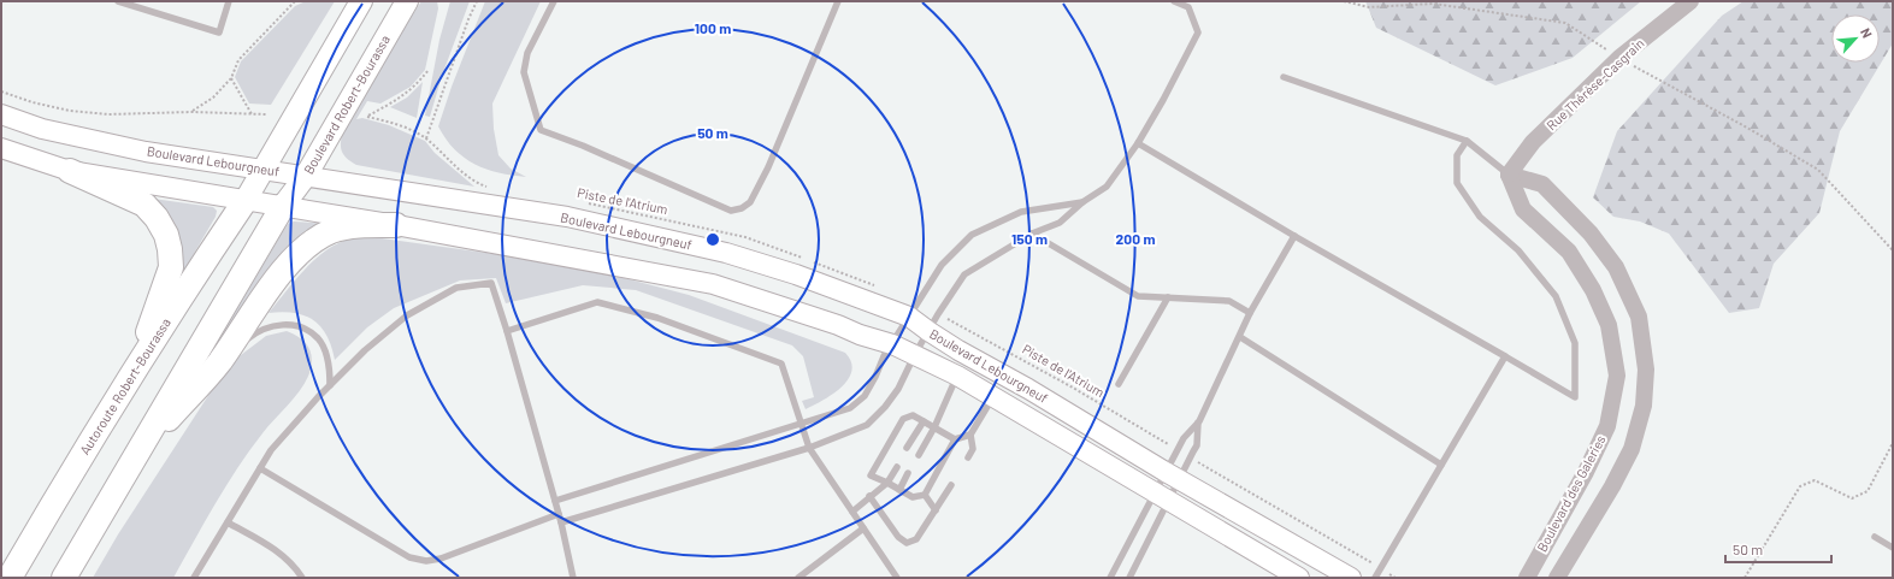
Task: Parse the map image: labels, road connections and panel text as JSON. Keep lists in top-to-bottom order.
{
  "streets": {
    "highway": ["Boulevard Robert-Bourassa", "Autoroute Robert-Bourassa"],
    "main road": ["Boulevard Lebourgneuf"],
    "street": ["Rue Thérèse-Casgrain", "Boulevard des Galeries"],
    "path": ["Piste de l'Atrium"]
  },
  "crossings": [
    ["Rue Thérèse-Casgrain", "Boulevard des Galeries"],
    ["Boulevard Robert-Bourassa", "Boulevard Lebourgneuf"],
    ["Boulevard Lebourgneuf", "Autoroute Robert-Bourassa"]
  ],
  "scale_bar": "50 m",
  "north": "top right",
  "rings": [
    "100 m",
    "50 m",
    "150 m",
    "200 m"
  ]
}
